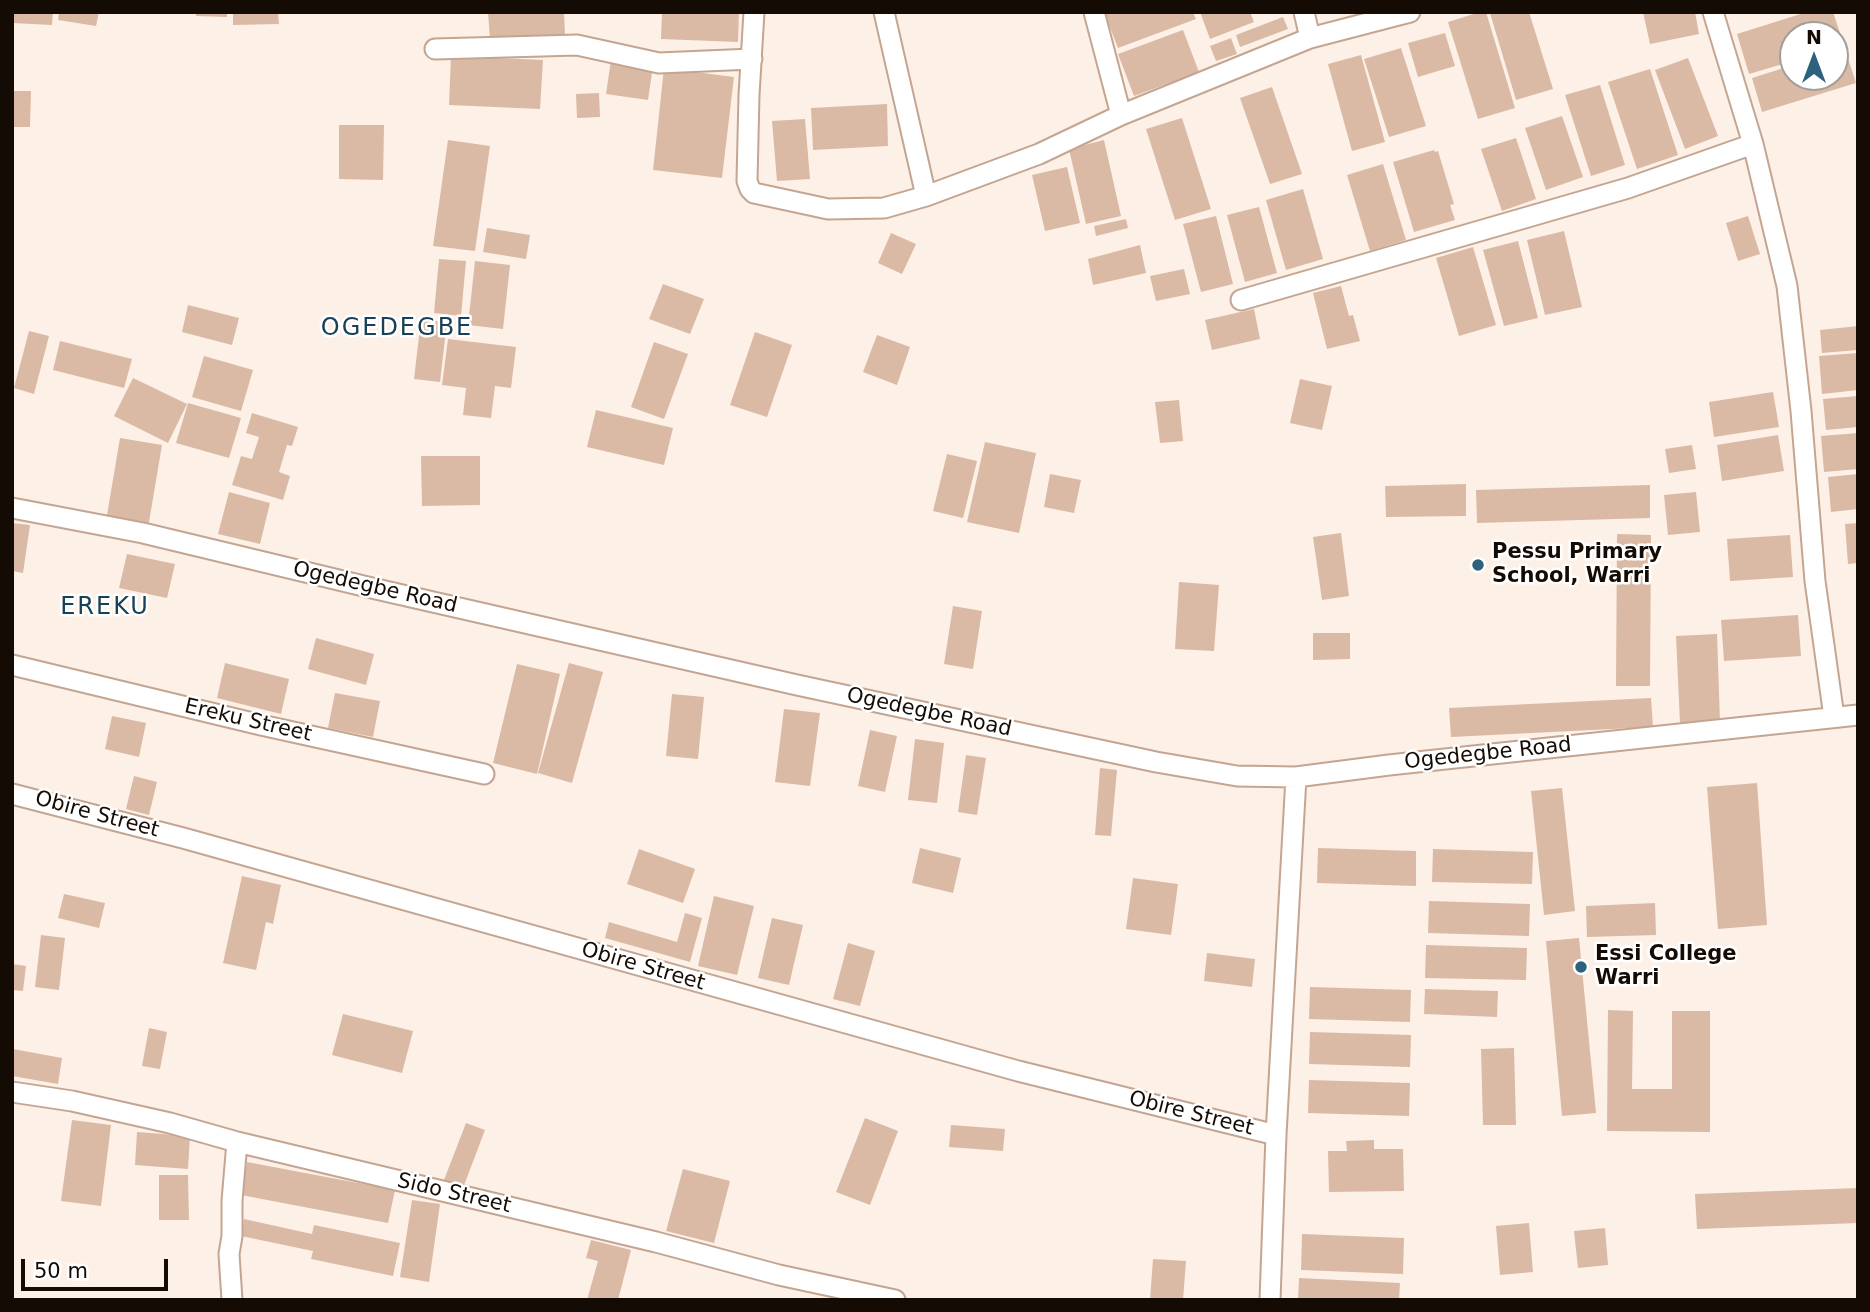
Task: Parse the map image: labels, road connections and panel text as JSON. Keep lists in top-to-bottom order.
{
  "streets": {
    "street": [
      "Ogedegbe Road",
      "Ereku Street",
      "Obire Street",
      "Sido Street"
    ]
  },
  "districts": ["OGEDEGBE", "EREKU"],
  "places": ["Pessu Primary School, Warri", "Essi College Warri"],
  "scale_bar": "50 m",
  "north": "top"
}
